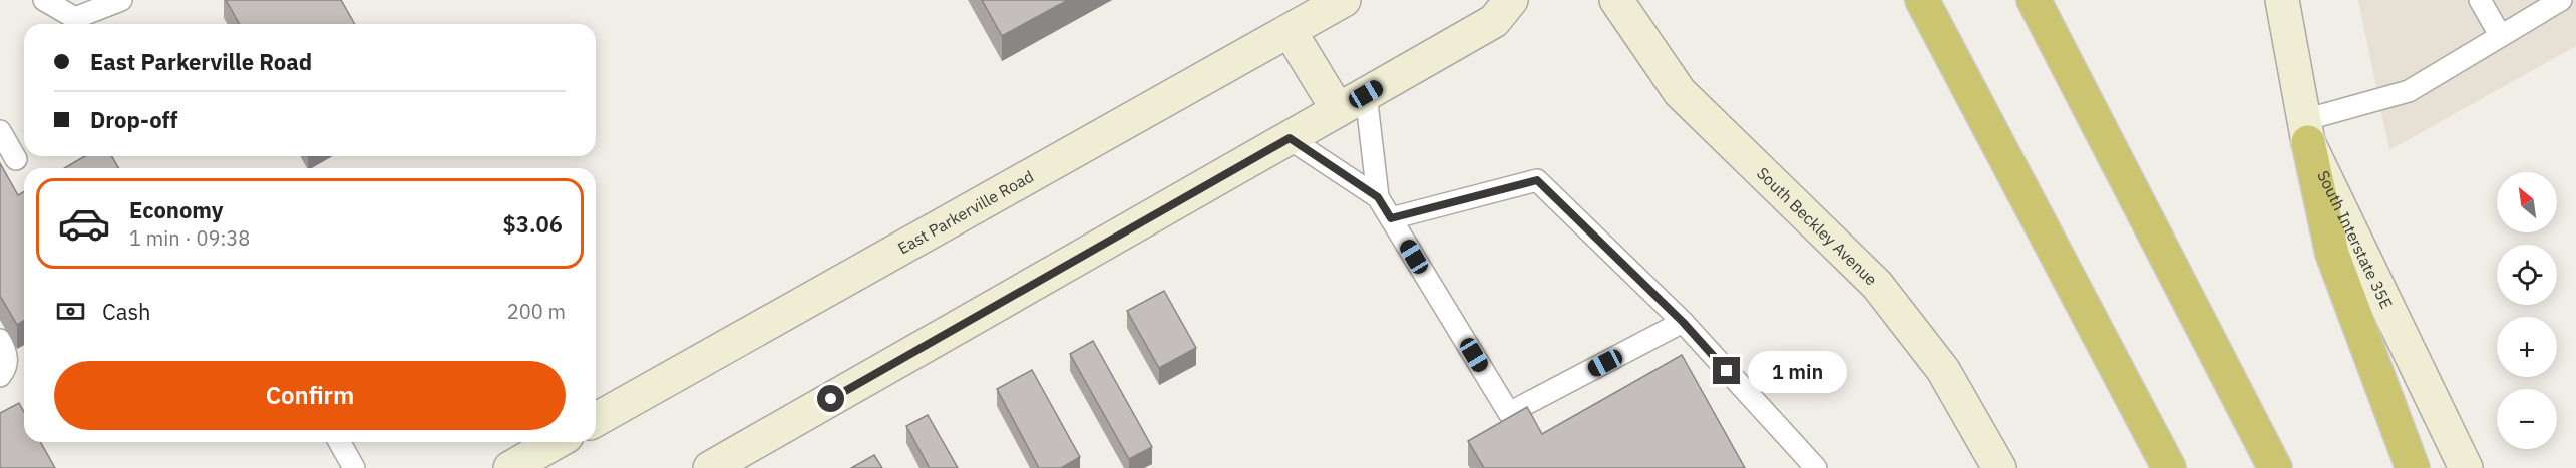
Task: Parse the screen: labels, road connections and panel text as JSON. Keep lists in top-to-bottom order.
{
  "streets": {
    "main road": ["East Parkerville Road", "South Beckley Avenue", "South Interstate 35E"]
  },
  "north": "top left",
  "page": {
    "banner": ["East Parkerville Road", "Drop-off"],
    "map_buttons": ["+", "−"],
    "list": [
      {
        "name": "Economy",
        "note": "1 min · 09:38",
        "value": "$3.06"
      }
    ],
    "pay": ["Cash", "200 m"],
    "buttons": "Confirm",
    "bubble": "1 min"
  }
}
